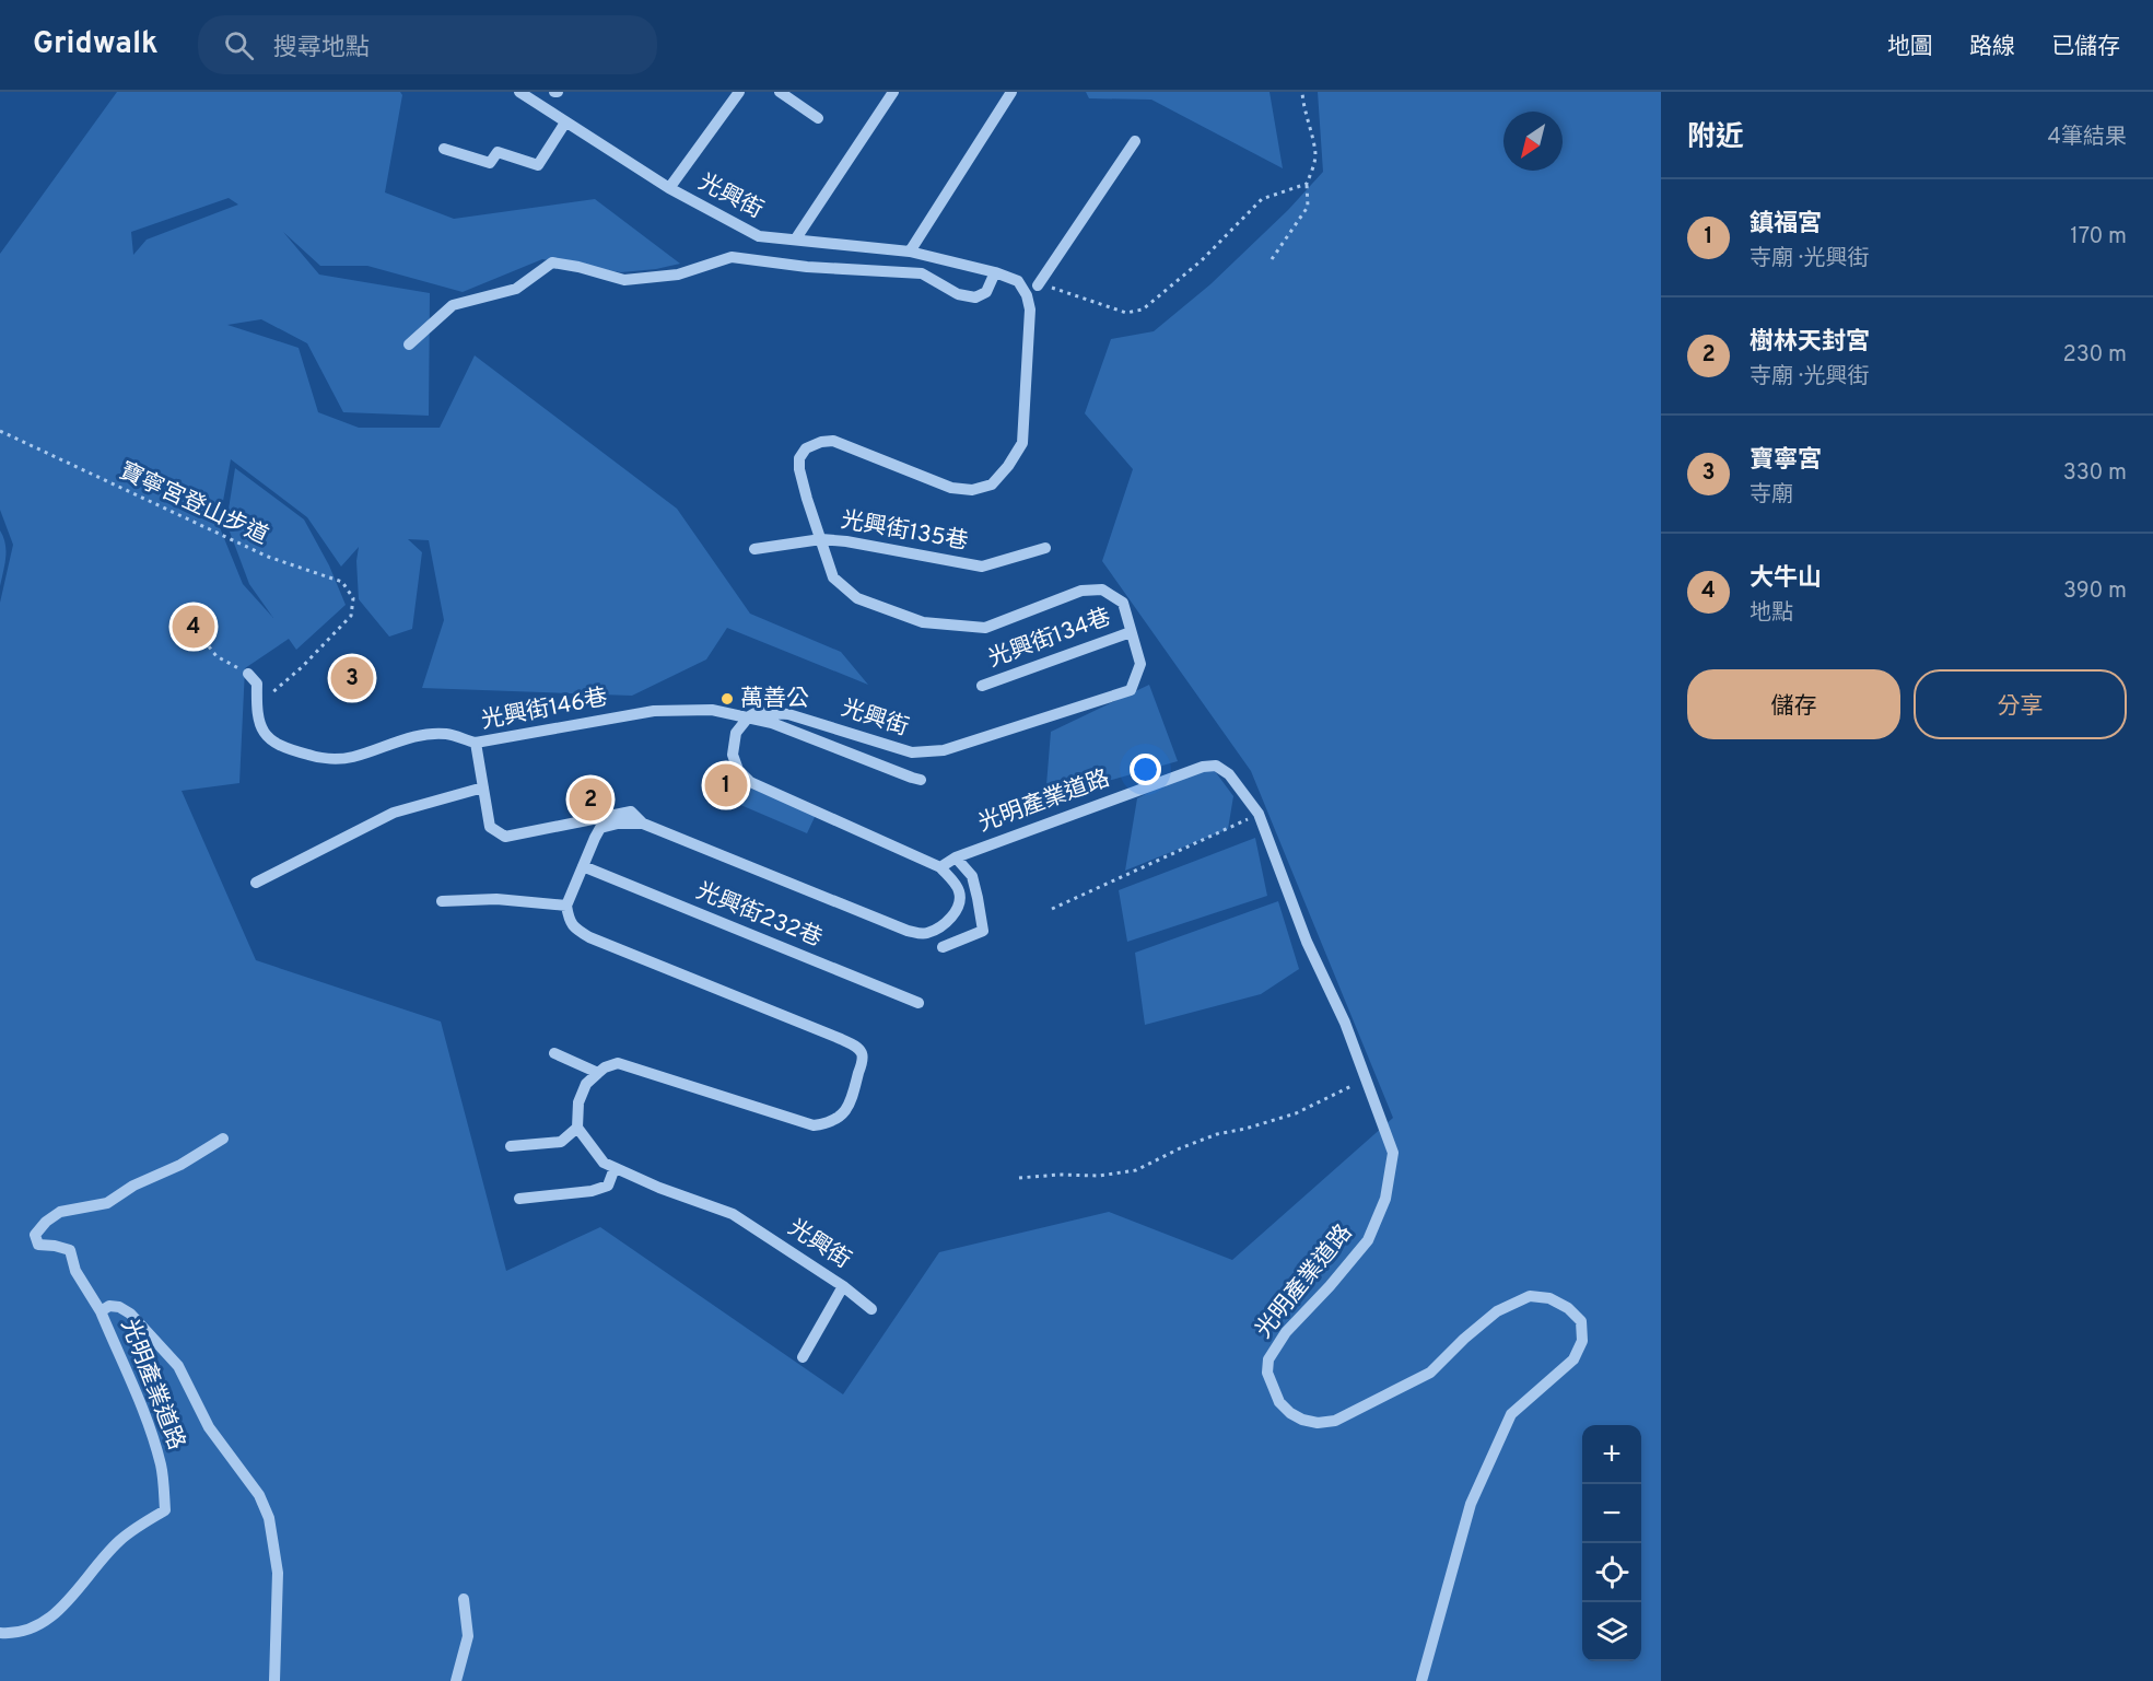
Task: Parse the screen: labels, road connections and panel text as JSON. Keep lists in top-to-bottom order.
{
  "streets": {
    "street": [
      "光興街",
      "光興街135巷",
      "光興街134巷",
      "光興街146巷",
      "光明產業道路",
      "光興街232巷"
    ],
    "path": ["寶寧宮登山步道"]
  },
  "crossings": [
    ["光興街", "光興街135巷"],
    ["光興街", "光興街134巷"],
    ["光興街", "光興街146巷"]
  ],
  "places": ["萬善公"],
  "north": "bottom left",
  "page": {
    "header": "Gridwalk",
    "search": "搜尋地點",
    "nav": ["地圖", "路線", "已儲存"],
    "heading": ["附近", "4筆結果"],
    "list": [
      {
        "mark": "1",
        "name": "鎮福宮",
        "note": "寺廟 · 光興街",
        "value": "170 m"
      },
      {
        "mark": "2",
        "name": "樹林天封宮",
        "note": "寺廟 · 光興街",
        "value": "230 m"
      },
      {
        "mark": "3",
        "name": "寶寧宮",
        "note": "寺廟",
        "value": "330 m"
      },
      {
        "mark": "4",
        "name": "大牛山",
        "note": "地點",
        "value": "390 m"
      }
    ],
    "pins": [
      "4",
      "3",
      "1",
      "2"
    ],
    "buttons": ["儲存", "分享"],
    "map_buttons": ["+", "−"]
  }
}
